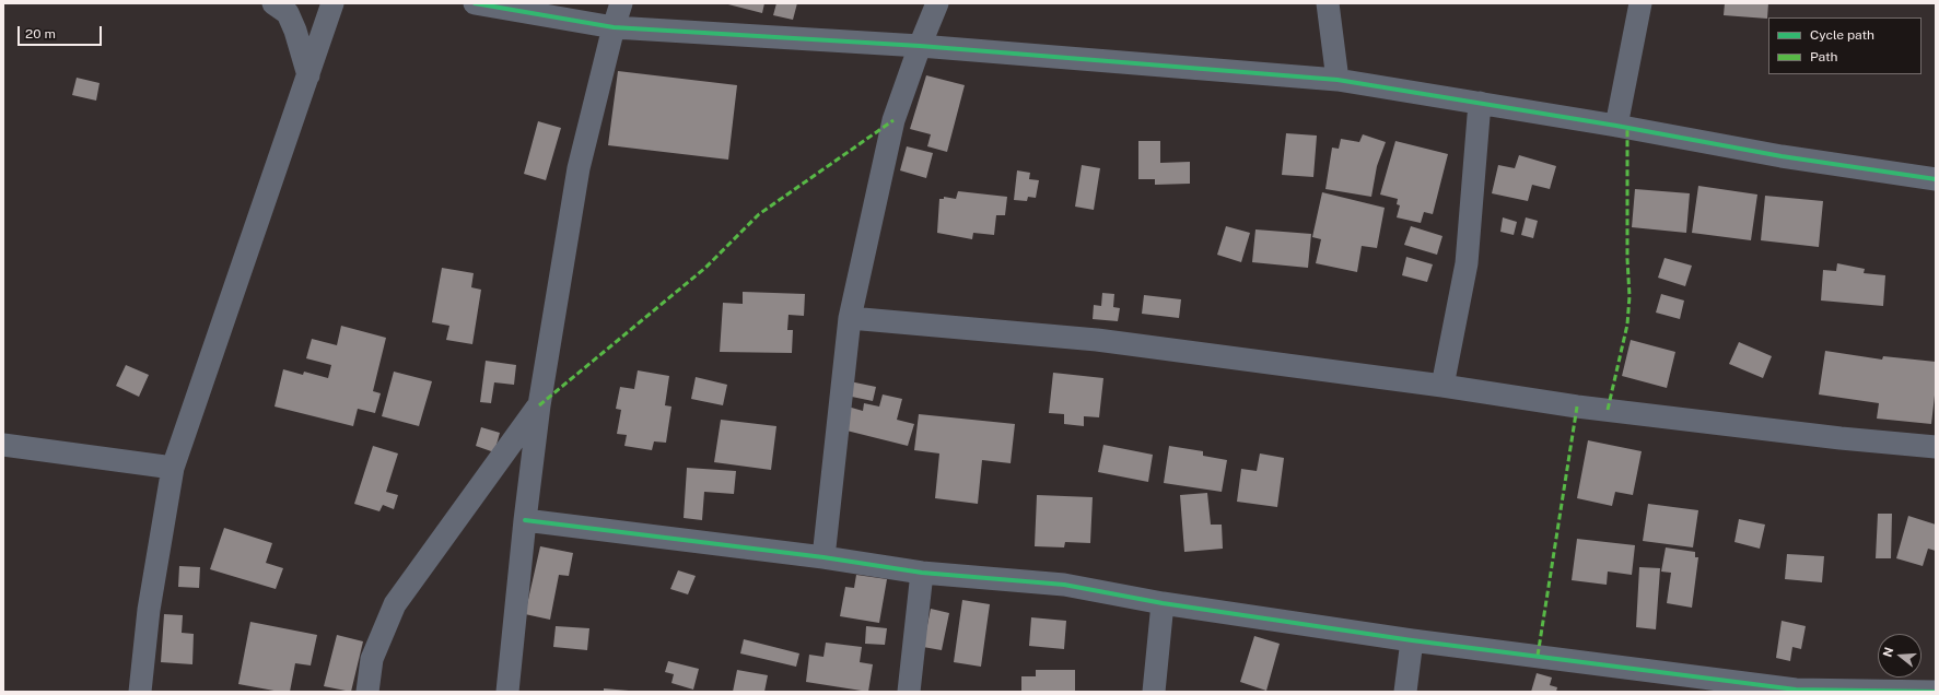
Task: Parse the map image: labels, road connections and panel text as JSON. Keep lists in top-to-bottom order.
{
  "legend": ["Cycle path", "Path"],
  "scale_bar": "20 m",
  "north": "left"
}
